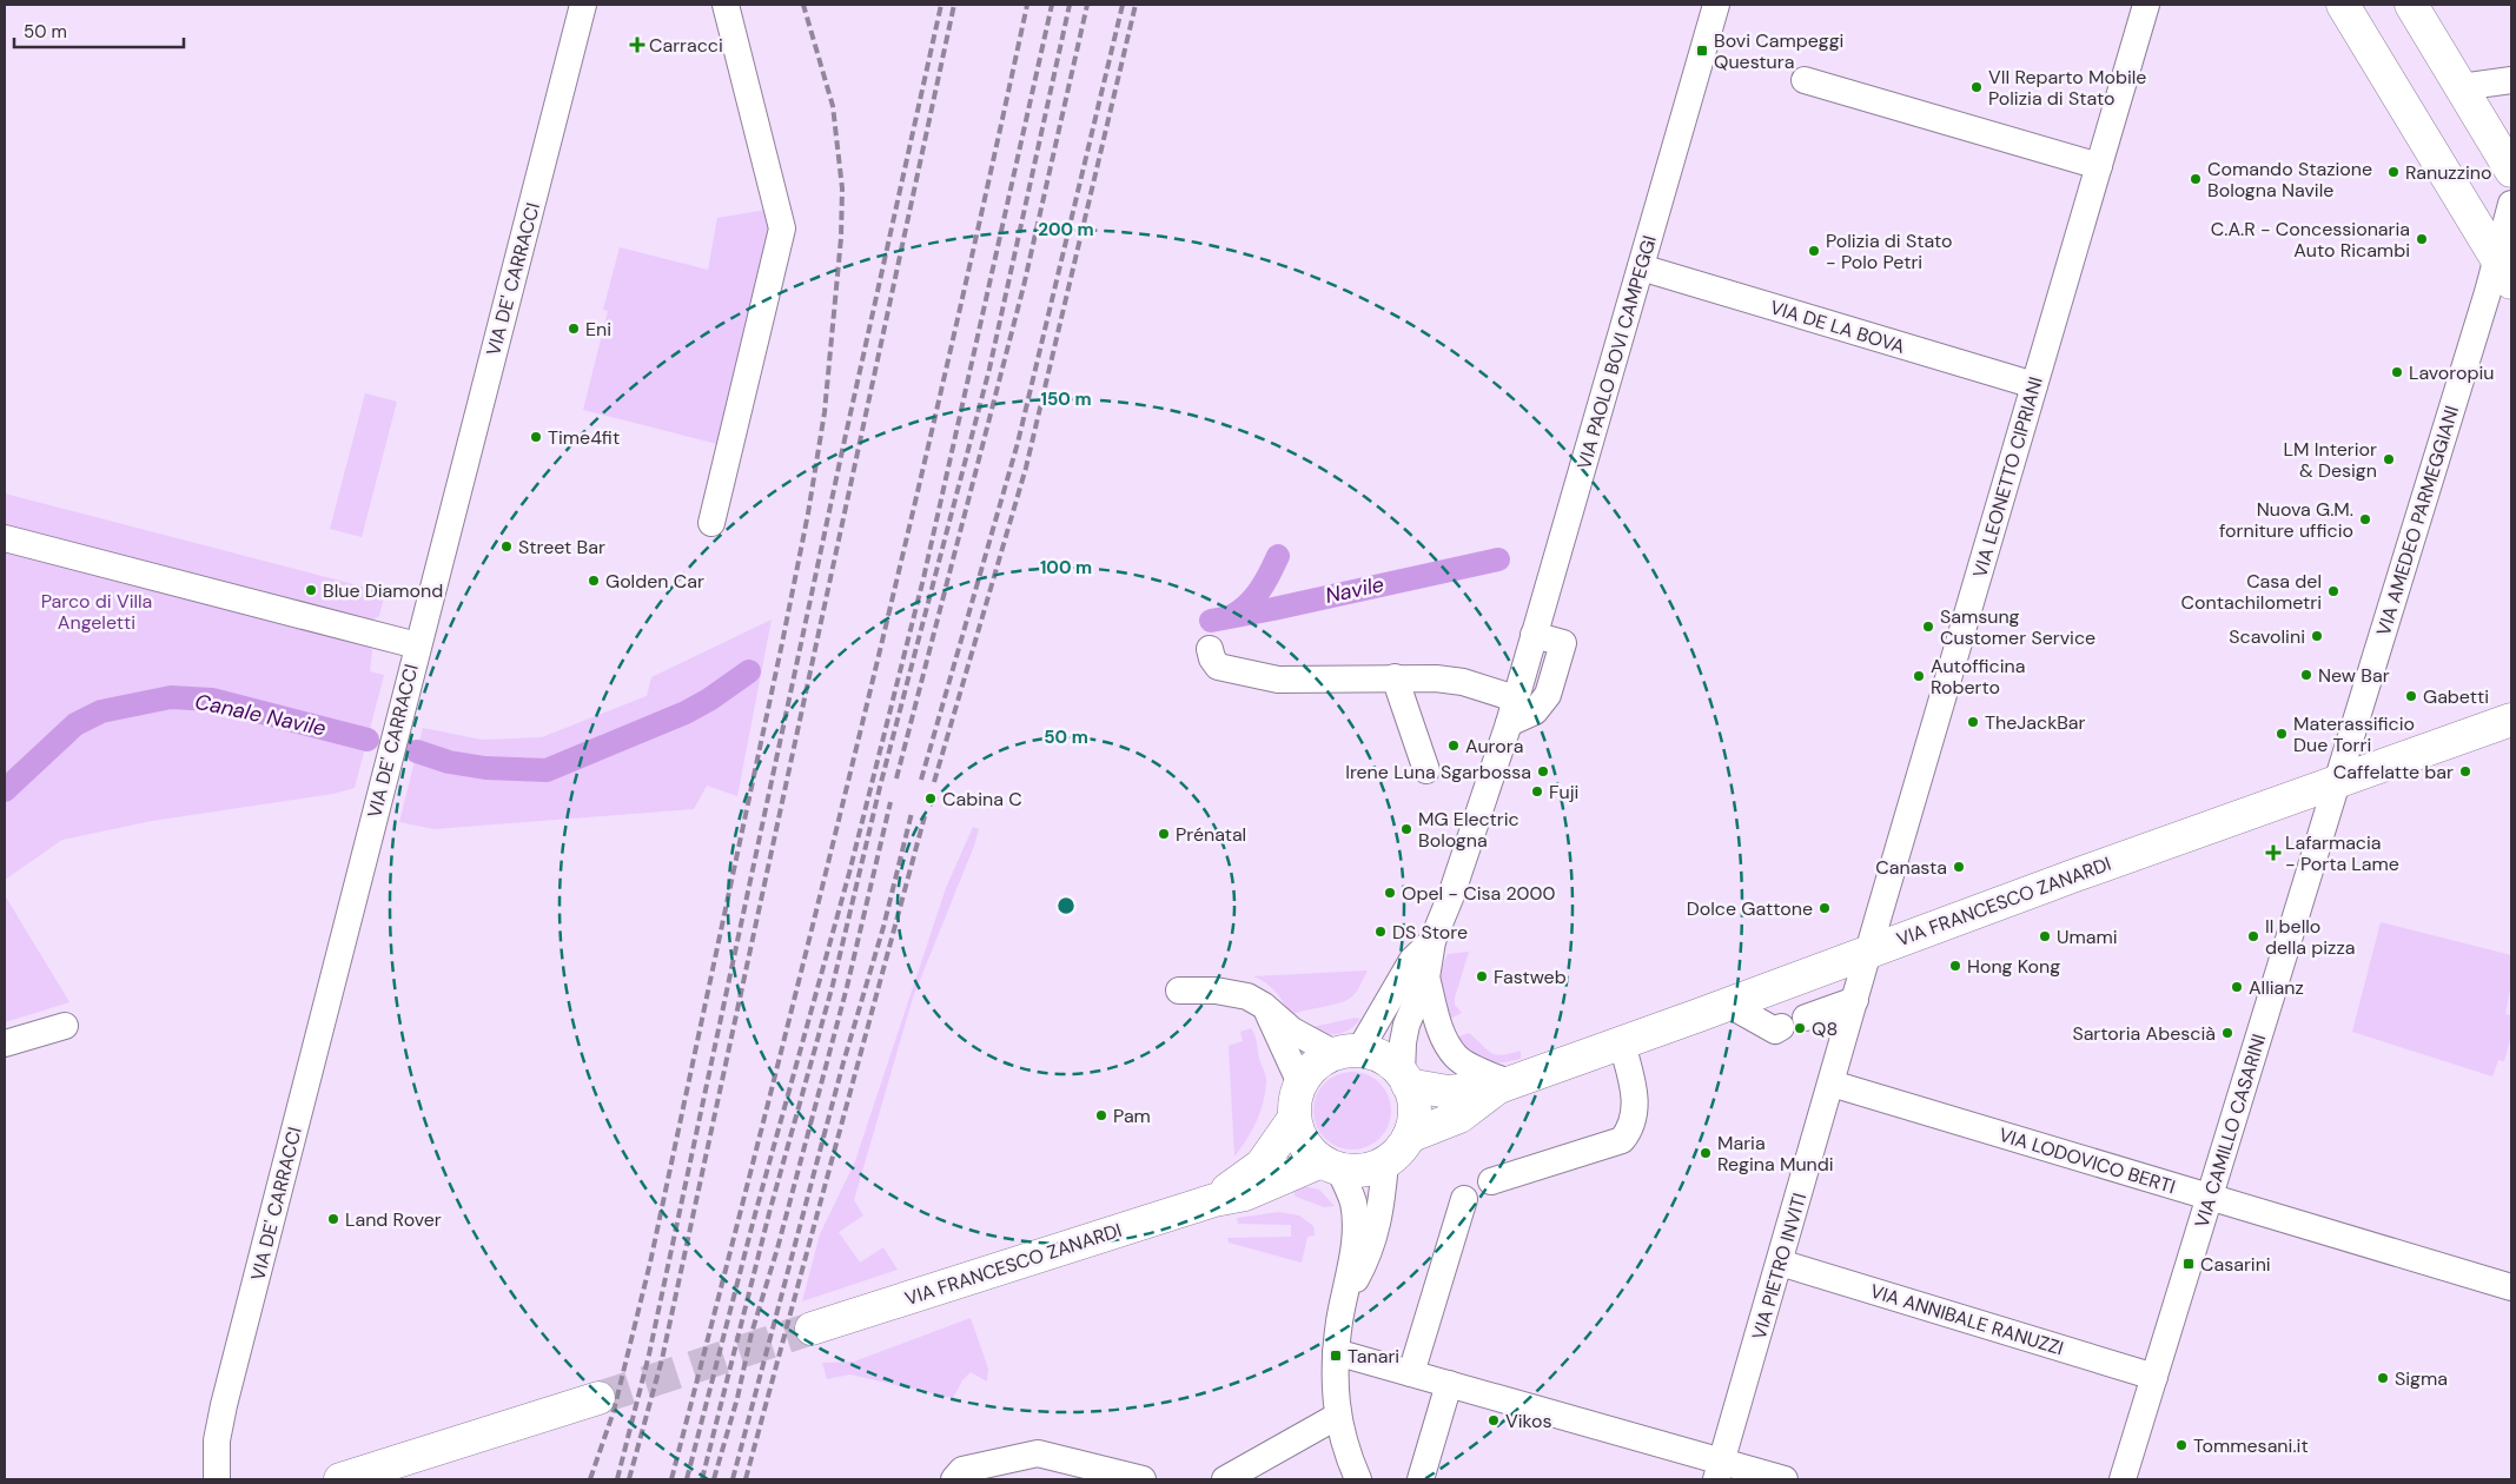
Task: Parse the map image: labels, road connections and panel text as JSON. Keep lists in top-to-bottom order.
{
  "streets": {
    "main road": ["VIA FRANCESCO ZANARDI"],
    "street": [
      "VIA DE' CARRACCI",
      "VIA DE LA BOVA",
      "VIA PAOLO BOVI CAMPEGGI",
      "VIA LEONETTO CIPRIANI",
      "VIA AMEDEO PARMEGGIANI",
      "VIA CAMILLO CASARINI",
      "VIA LODOVICO BERTI",
      "VIA PIETRO INVITI",
      "VIA ANNIBALE RANUZZI"
    ]
  },
  "crossings": [
    ["VIA DE LA BOVA", "VIA PAOLO BOVI CAMPEGGI"],
    ["VIA DE LA BOVA", "VIA LEONETTO CIPRIANI"],
    ["VIA PAOLO BOVI CAMPEGGI", "VIA FRANCESCO ZANARDI"],
    ["VIA LEONETTO CIPRIANI", "VIA FRANCESCO ZANARDI"],
    ["VIA LEONETTO CIPRIANI", "VIA PIETRO INVITI"],
    ["VIA AMEDEO PARMEGGIANI", "VIA FRANCESCO ZANARDI"],
    ["VIA AMEDEO PARMEGGIANI", "VIA CAMILLO CASARINI"],
    ["VIA FRANCESCO ZANARDI", "VIA CAMILLO CASARINI"],
    ["VIA FRANCESCO ZANARDI", "VIA PIETRO INVITI"],
    ["VIA CAMILLO CASARINI", "VIA LODOVICO BERTI"],
    ["VIA CAMILLO CASARINI", "VIA ANNIBALE RANUZZI"],
    ["VIA LODOVICO BERTI", "VIA PIETRO INVITI"],
    ["VIA PIETRO INVITI", "VIA ANNIBALE RANUZZI"]
  ],
  "water": ["Navile", "Canale Navile"],
  "parks": ["Parco di Villa Angeletti"],
  "places": {
    "health": ["Carracci", "Lafarmacia - Porta Lame"],
    "transit": ["Bovi Campeggi Questura", "Casarini", "Tanari"],
    "other": [
      "VII Reparto Mobile Polizia di Stato",
      "Ranuzzino",
      "Comando Stazione Bologna Navile",
      "C.A.R - Concessionaria Auto Ricambi",
      "Polizia di Stato - Polo Petri",
      "Eni",
      "Lavoropiu",
      "Time4fit",
      "LM Interior & Design",
      "Nuova G.M. forniture ufficio",
      "Street Bar",
      "Golden Car",
      "Blue Diamond",
      "Casa del Contachilometri",
      "Samsung Customer Service",
      "Scavolini",
      "New Bar",
      "Autofficina Roberto",
      "Gabetti",
      "TheJackBar",
      "Materassificio Due Torri",
      "Aurora",
      "Irene Luna Sgarbossa",
      "Caffelatte bar",
      "Fuji",
      "Cabina C",
      "MG Electric Bologna",
      "Prénatal",
      "Canasta",
      "Opel - Cisa 2000",
      "Dolce Gattone",
      "DS Store",
      "Umami",
      "Il bello della pizza",
      "Hong Kong",
      "Fastweb",
      "Allianz",
      "Q8",
      "Sartoria Abescià",
      "Pam",
      "Maria Regina Mundi",
      "Land Rover",
      "Sigma",
      "Vikos",
      "Tommesani.it"
    ]
  },
  "scale_bar": "50 m",
  "rings": [
    "200 m",
    "150 m",
    "100 m",
    "50 m"
  ]
}
